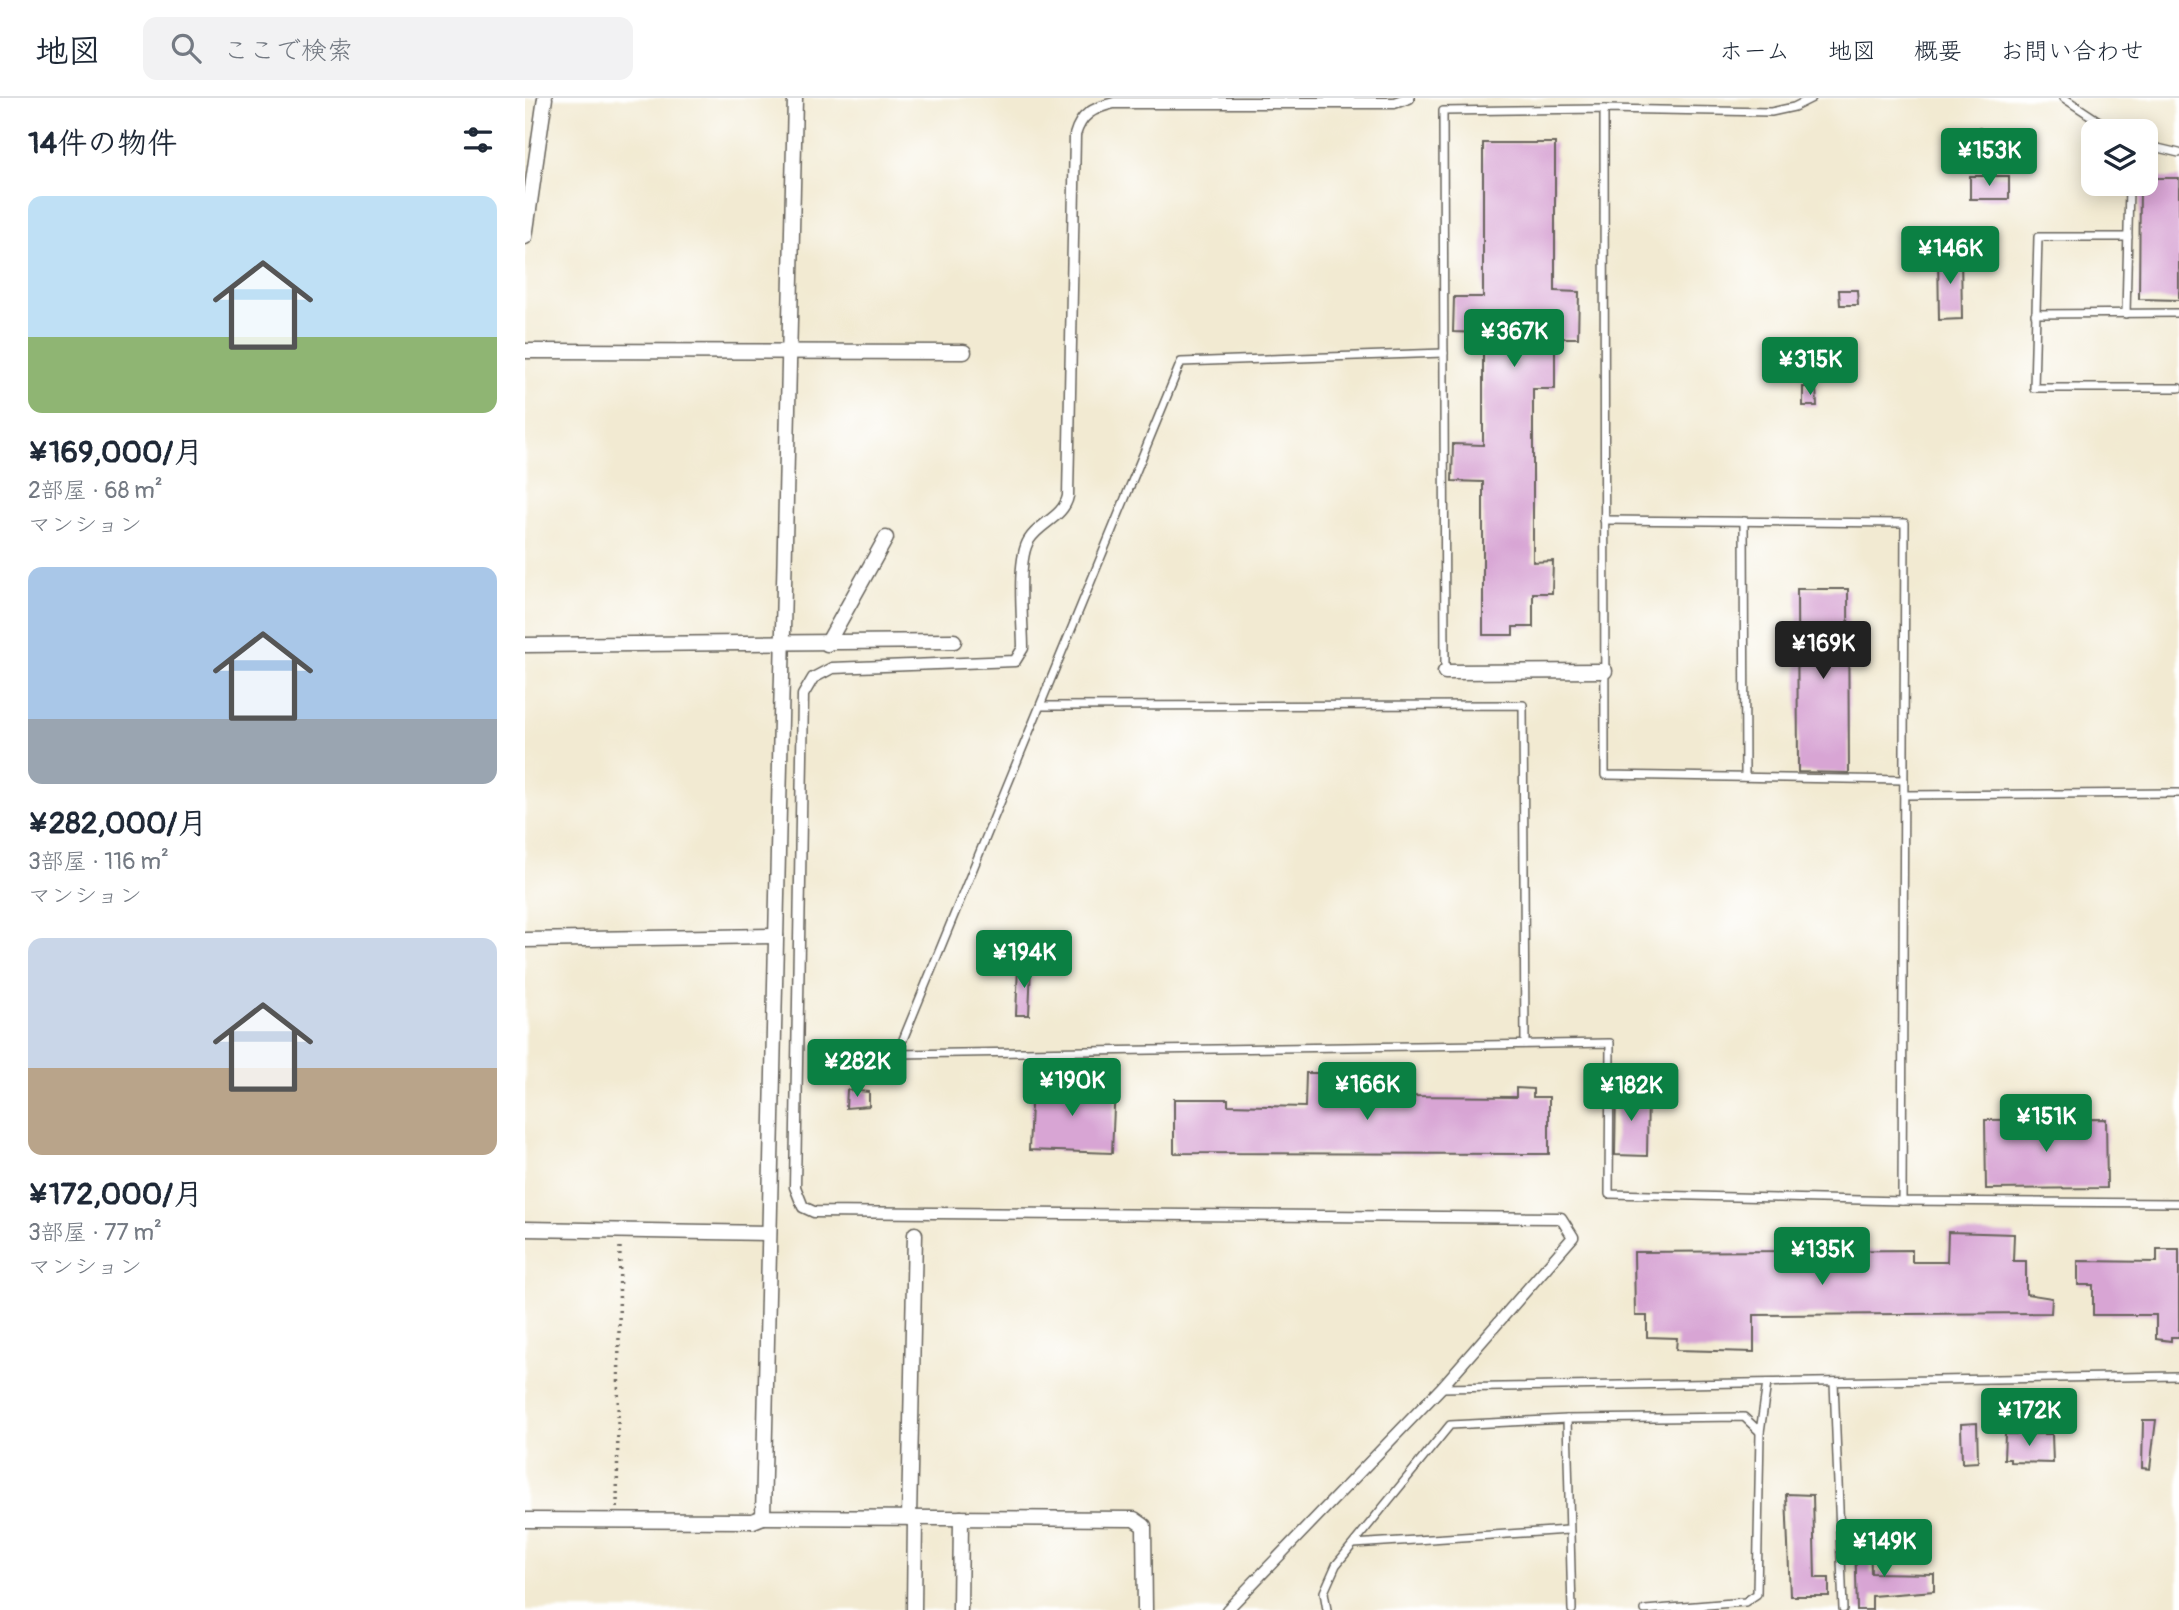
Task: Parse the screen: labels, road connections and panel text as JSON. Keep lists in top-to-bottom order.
{
  "page": {
    "header": "地図",
    "search": "ここで検索",
    "nav": [
      "ホーム",
      "地図",
      "概要",
      "お問い合わせ"
    ],
    "heading": "14件の物件",
    "price": [
      "¥153K",
      "¥146K",
      "¥367K",
      "¥315K",
      "¥169K",
      "¥194K",
      "¥282K",
      "¥190K",
      "¥166K",
      "¥182K",
      "¥151K",
      "¥135K",
      "¥172K",
      "¥149K"
    ],
    "list": [
      {
        "name": "¥169,000/月",
        "note": "2部屋 · 68 m² · マンション"
      },
      {
        "name": "¥282,000/月",
        "note": "3部屋 · 116 m² · マンション"
      },
      {
        "name": "¥172,000/月",
        "note": "3部屋 · 77 m² · マンション"
      }
    ]
  }
}
